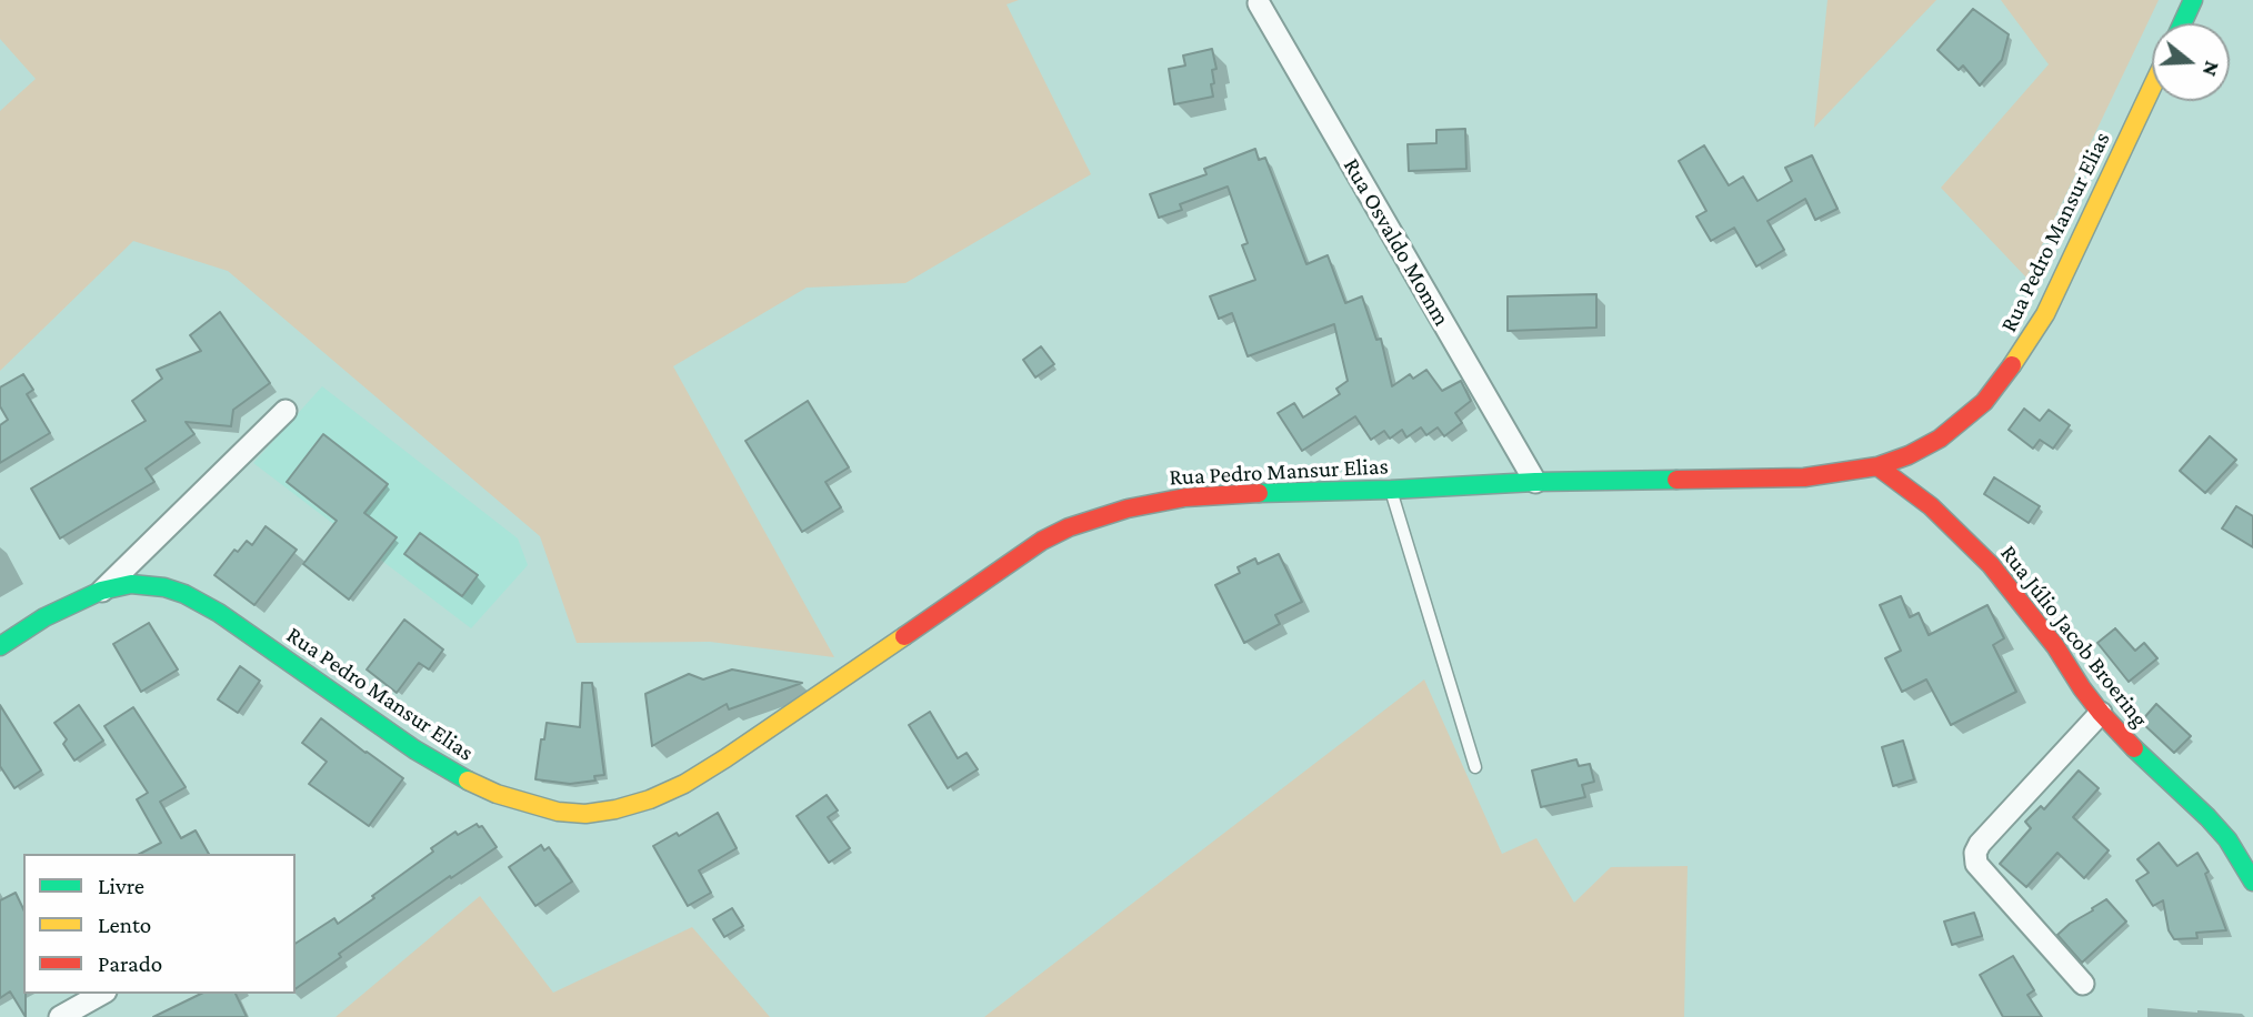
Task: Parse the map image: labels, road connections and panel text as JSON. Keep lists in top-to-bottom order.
{
  "streets": {
    "main road": ["Rua Pedro Mansur Elias", "Rua Júlio Jacob Broering"],
    "street": ["Rua Osvaldo Momm"]
  },
  "crossings": [
    ["Rua Pedro Mansur Elias", "Rua Osvaldo Momm"],
    ["Rua Pedro Mansur Elias", "Rua Júlio Jacob Broering"]
  ],
  "legend": ["Livre", "Lento", "Parado"],
  "north": "right"
}
